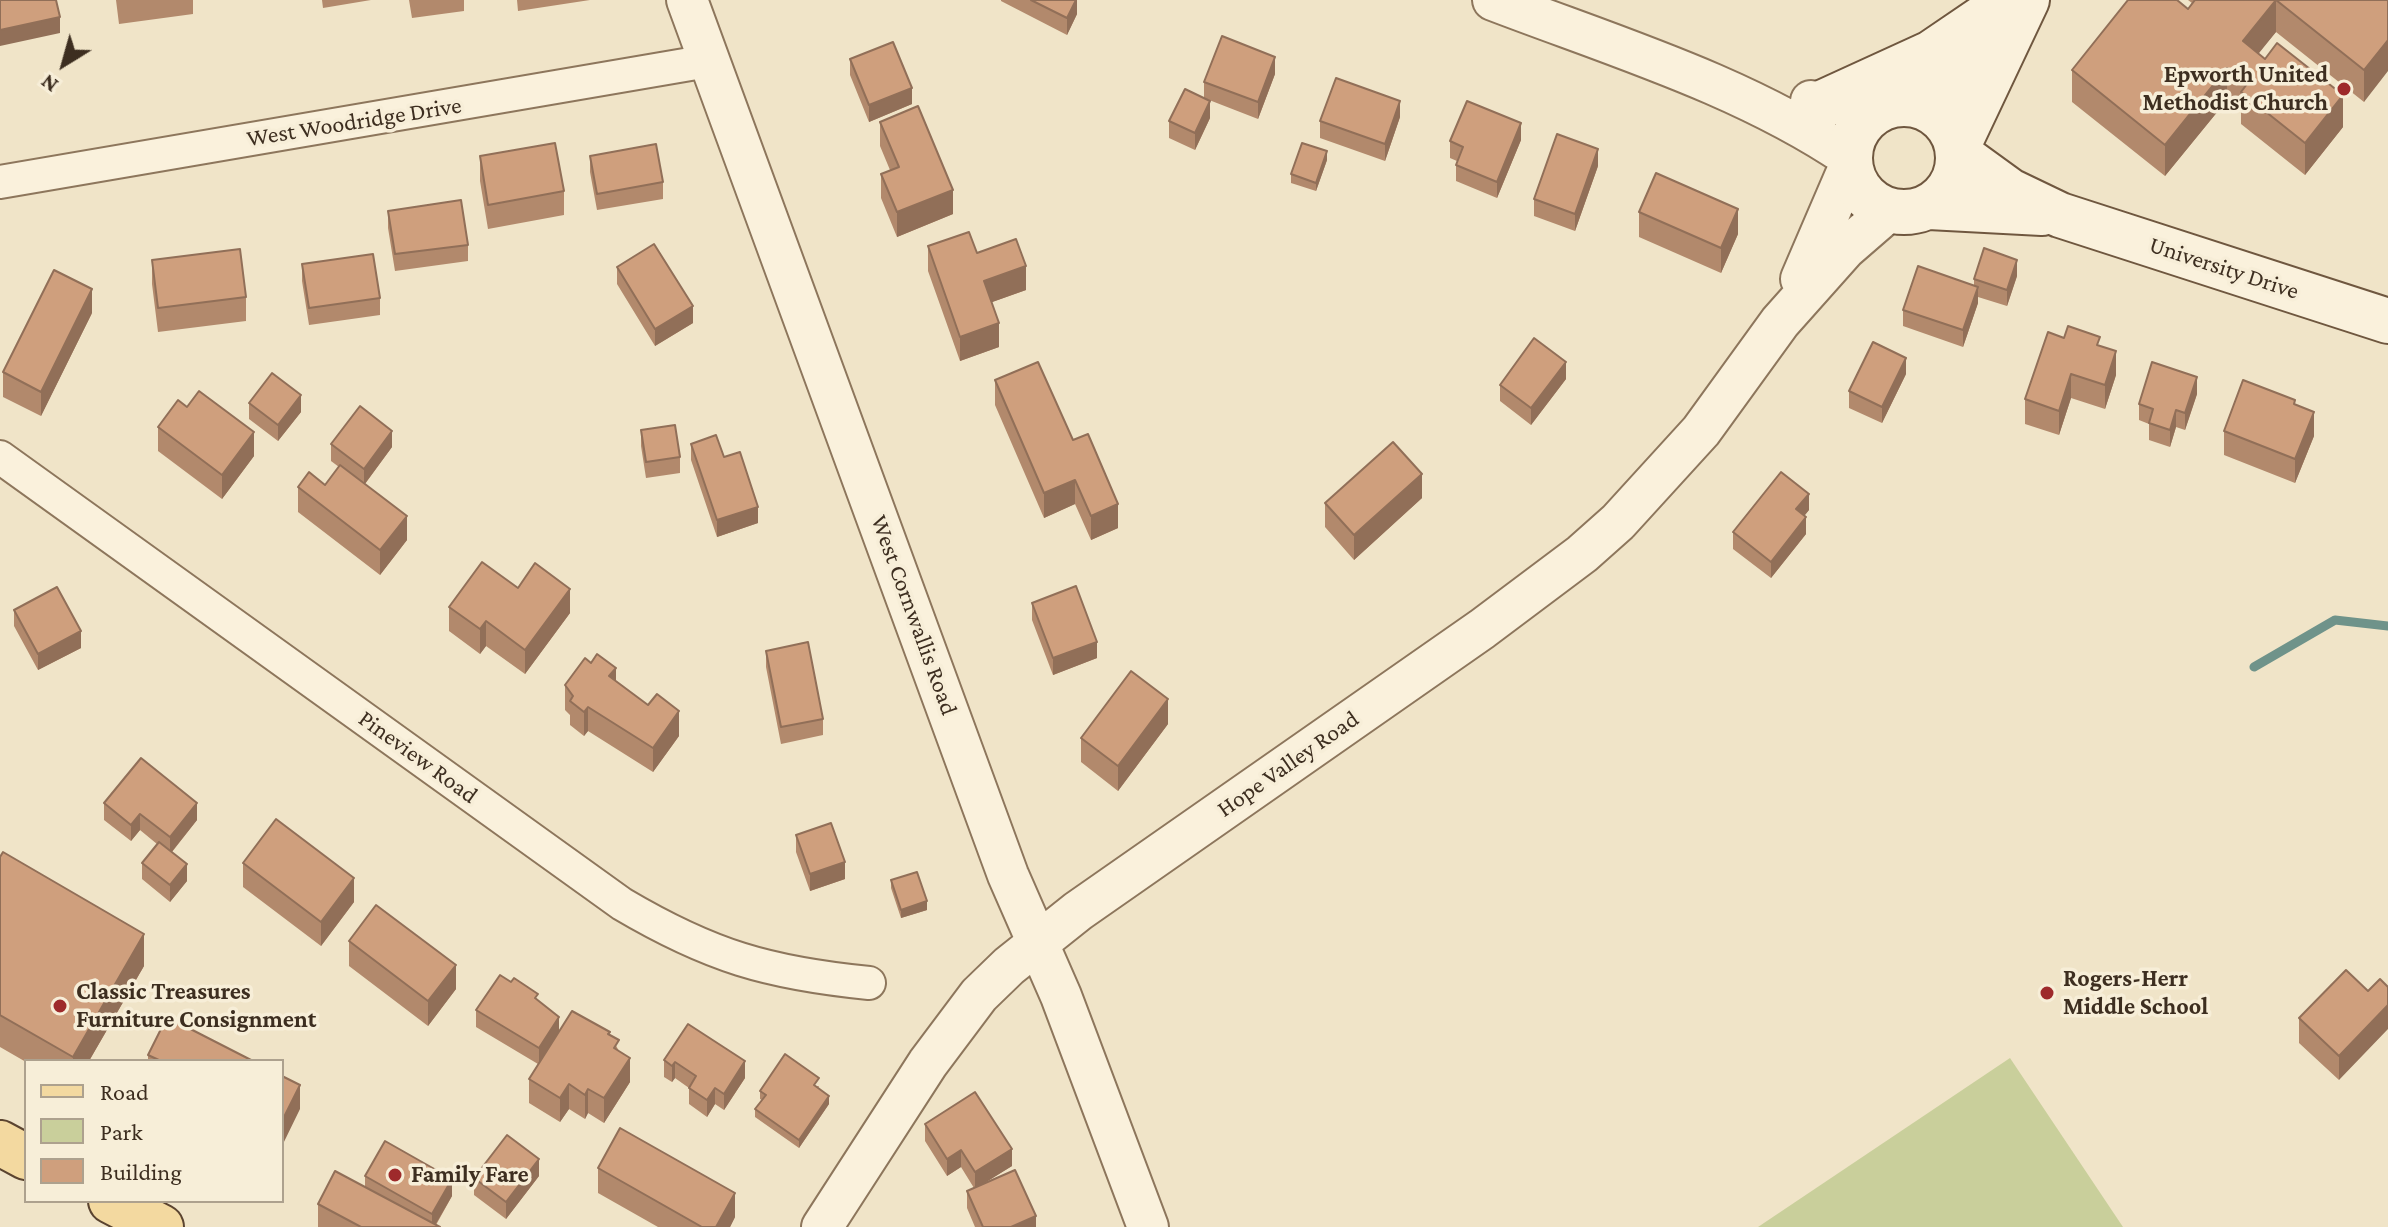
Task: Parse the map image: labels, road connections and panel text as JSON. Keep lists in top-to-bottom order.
{
  "streets": {
    "main road": ["University Drive"],
    "street": [
      "West Woodridge Drive",
      "West Cornwallis Road",
      "Pineview Road",
      "Hope Valley Road"
    ]
  },
  "crossings": [
    ["West Woodridge Drive", "West Cornwallis Road"],
    ["University Drive", "Hope Valley Road"],
    ["West Cornwallis Road", "Hope Valley Road"]
  ],
  "places": [
    "Epworth United Methodist Church",
    "Rogers-Herr Middle School",
    "Classic Treasures Furniture Consignment",
    "Family Fare"
  ],
  "legend": ["Road", "Park", "Building"],
  "north": "bottom left"
}
